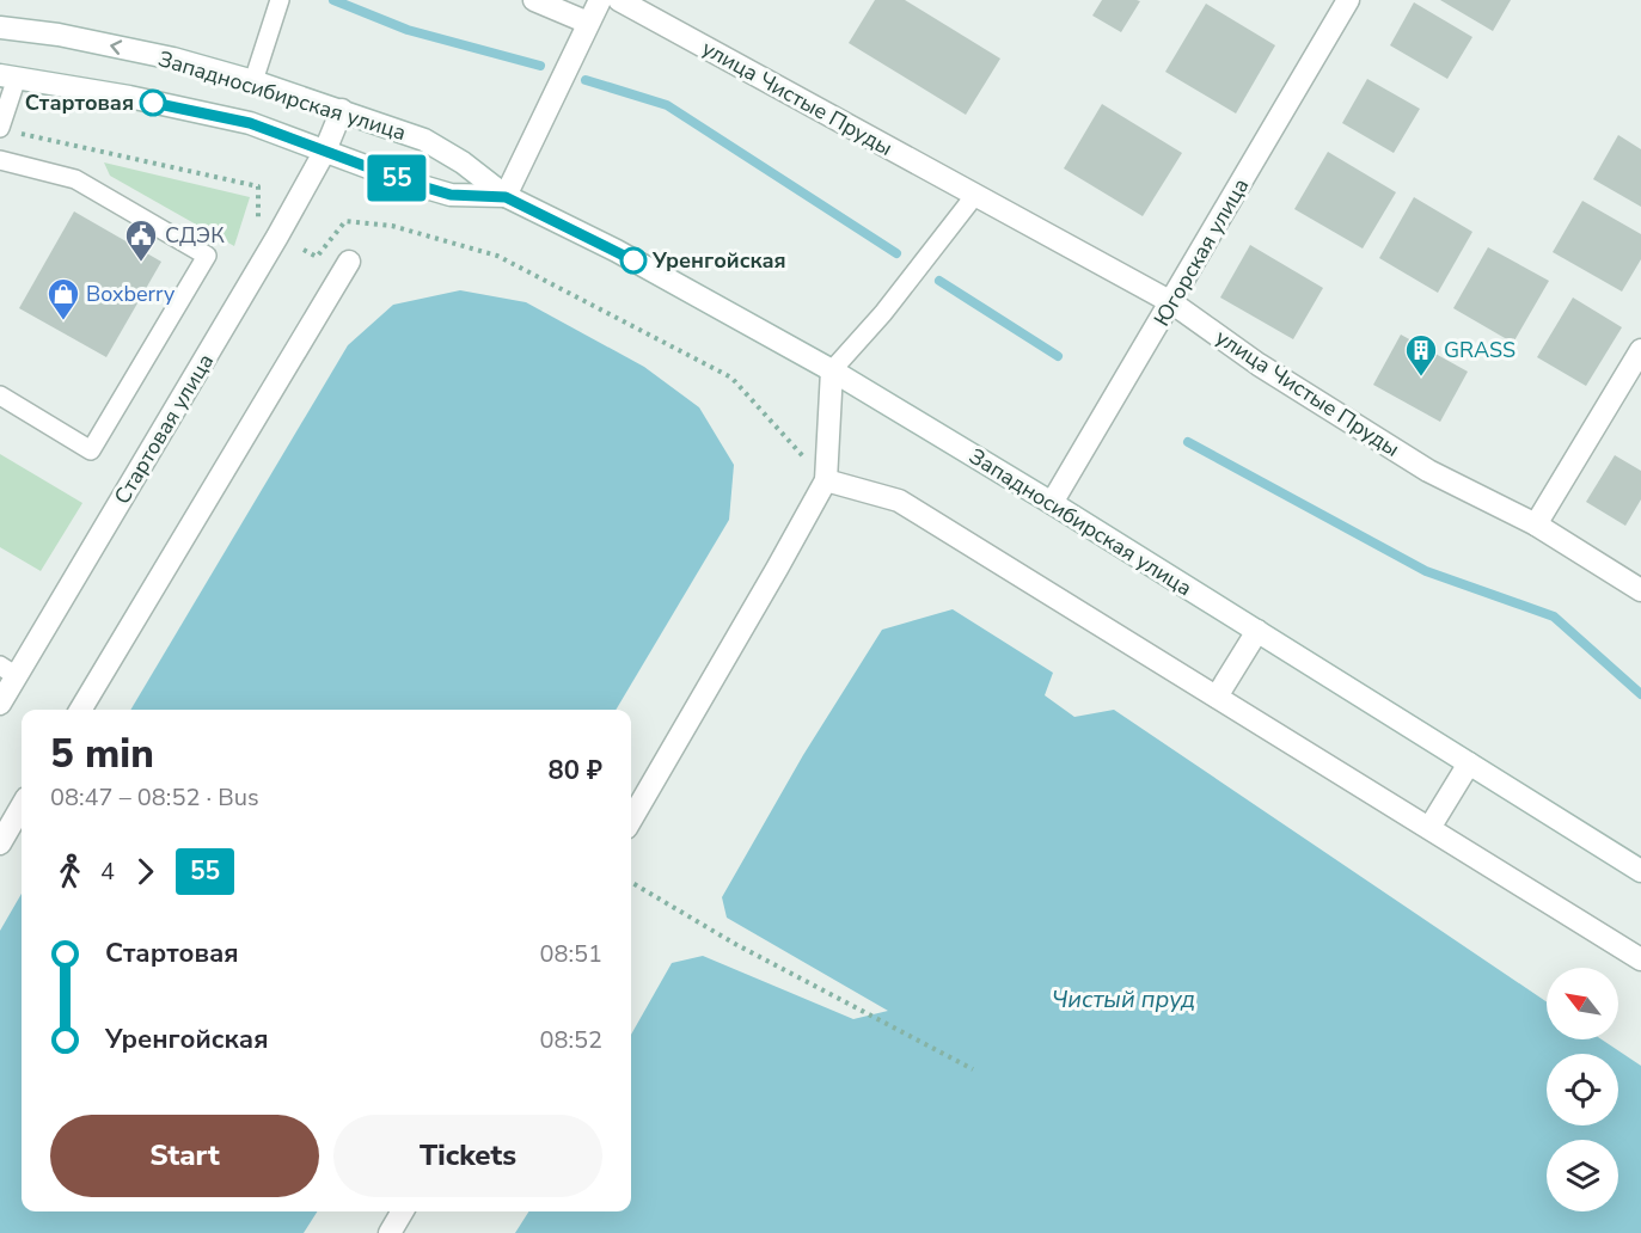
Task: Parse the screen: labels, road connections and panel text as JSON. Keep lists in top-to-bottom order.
{
  "streets": {
    "street": [
      "Западносибирская улица",
      "улица Чистые Пруды",
      "Югорская улица",
      "Стартовая улица"
    ]
  },
  "crossings": [
    ["Западносибирская улица", "Югорская улица"],
    ["Западносибирская улица", "Стартовая улица"],
    ["улица Чистые Пруды", "Югорская улица"]
  ],
  "water": ["Чистый пруд"],
  "places": {
    "other": ["Стартовая", "Уренгойская"],
    "public building": ["СДЭК"],
    "shop": ["Boxberry"],
    "building": ["GRASS"]
  },
  "lines": ["bus line 55"],
  "north": "top left",
  "page": {
    "on_map": "55",
    "heading": ["5 min", "08:47 – 08:52 · Bus", "80 ₽"],
    "legs": ["4", "55"],
    "list": [
      {
        "name": "Стартовая",
        "value": "08:51"
      },
      {
        "name": "Уренгойская",
        "value": "08:52"
      }
    ],
    "buttons": ["Start", "Tickets"]
  }
}
